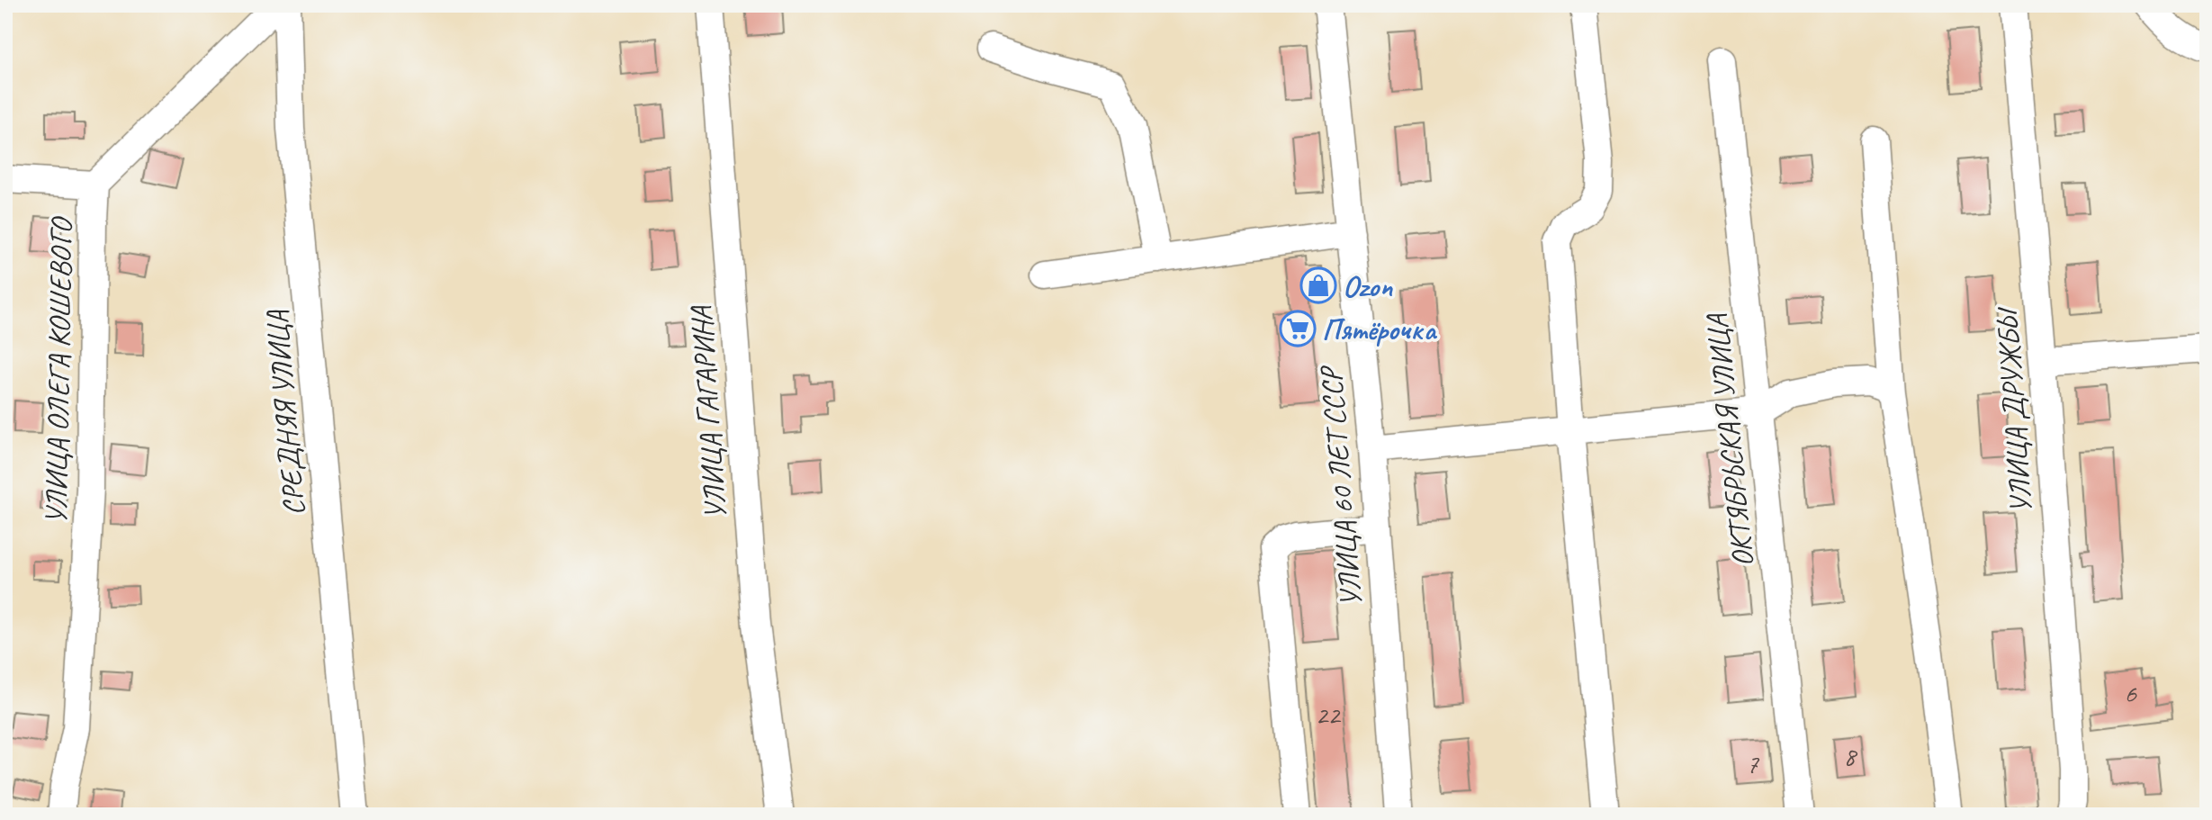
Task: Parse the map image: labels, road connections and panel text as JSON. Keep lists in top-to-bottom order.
{
  "streets": {
    "street": [
      "УЛИЦА ОЛЕГА КОШЕВОГО",
      "УЛИЦА ДРУЖБЫ",
      "СРЕДНЯЯ УЛИЦА",
      "УЛИЦА ГАГАРИНА",
      "ОКТЯБРЬСКАЯ УЛИЦА",
      "УЛИЦА 60 ЛЕТ СССР"
    ]
  },
  "places": {
    "shop": ["Ozon"],
    "supermarket": ["Пятёрочка"]
  },
  "house_numbers": [
    "6",
    "22",
    "8",
    "7"
  ]
}
